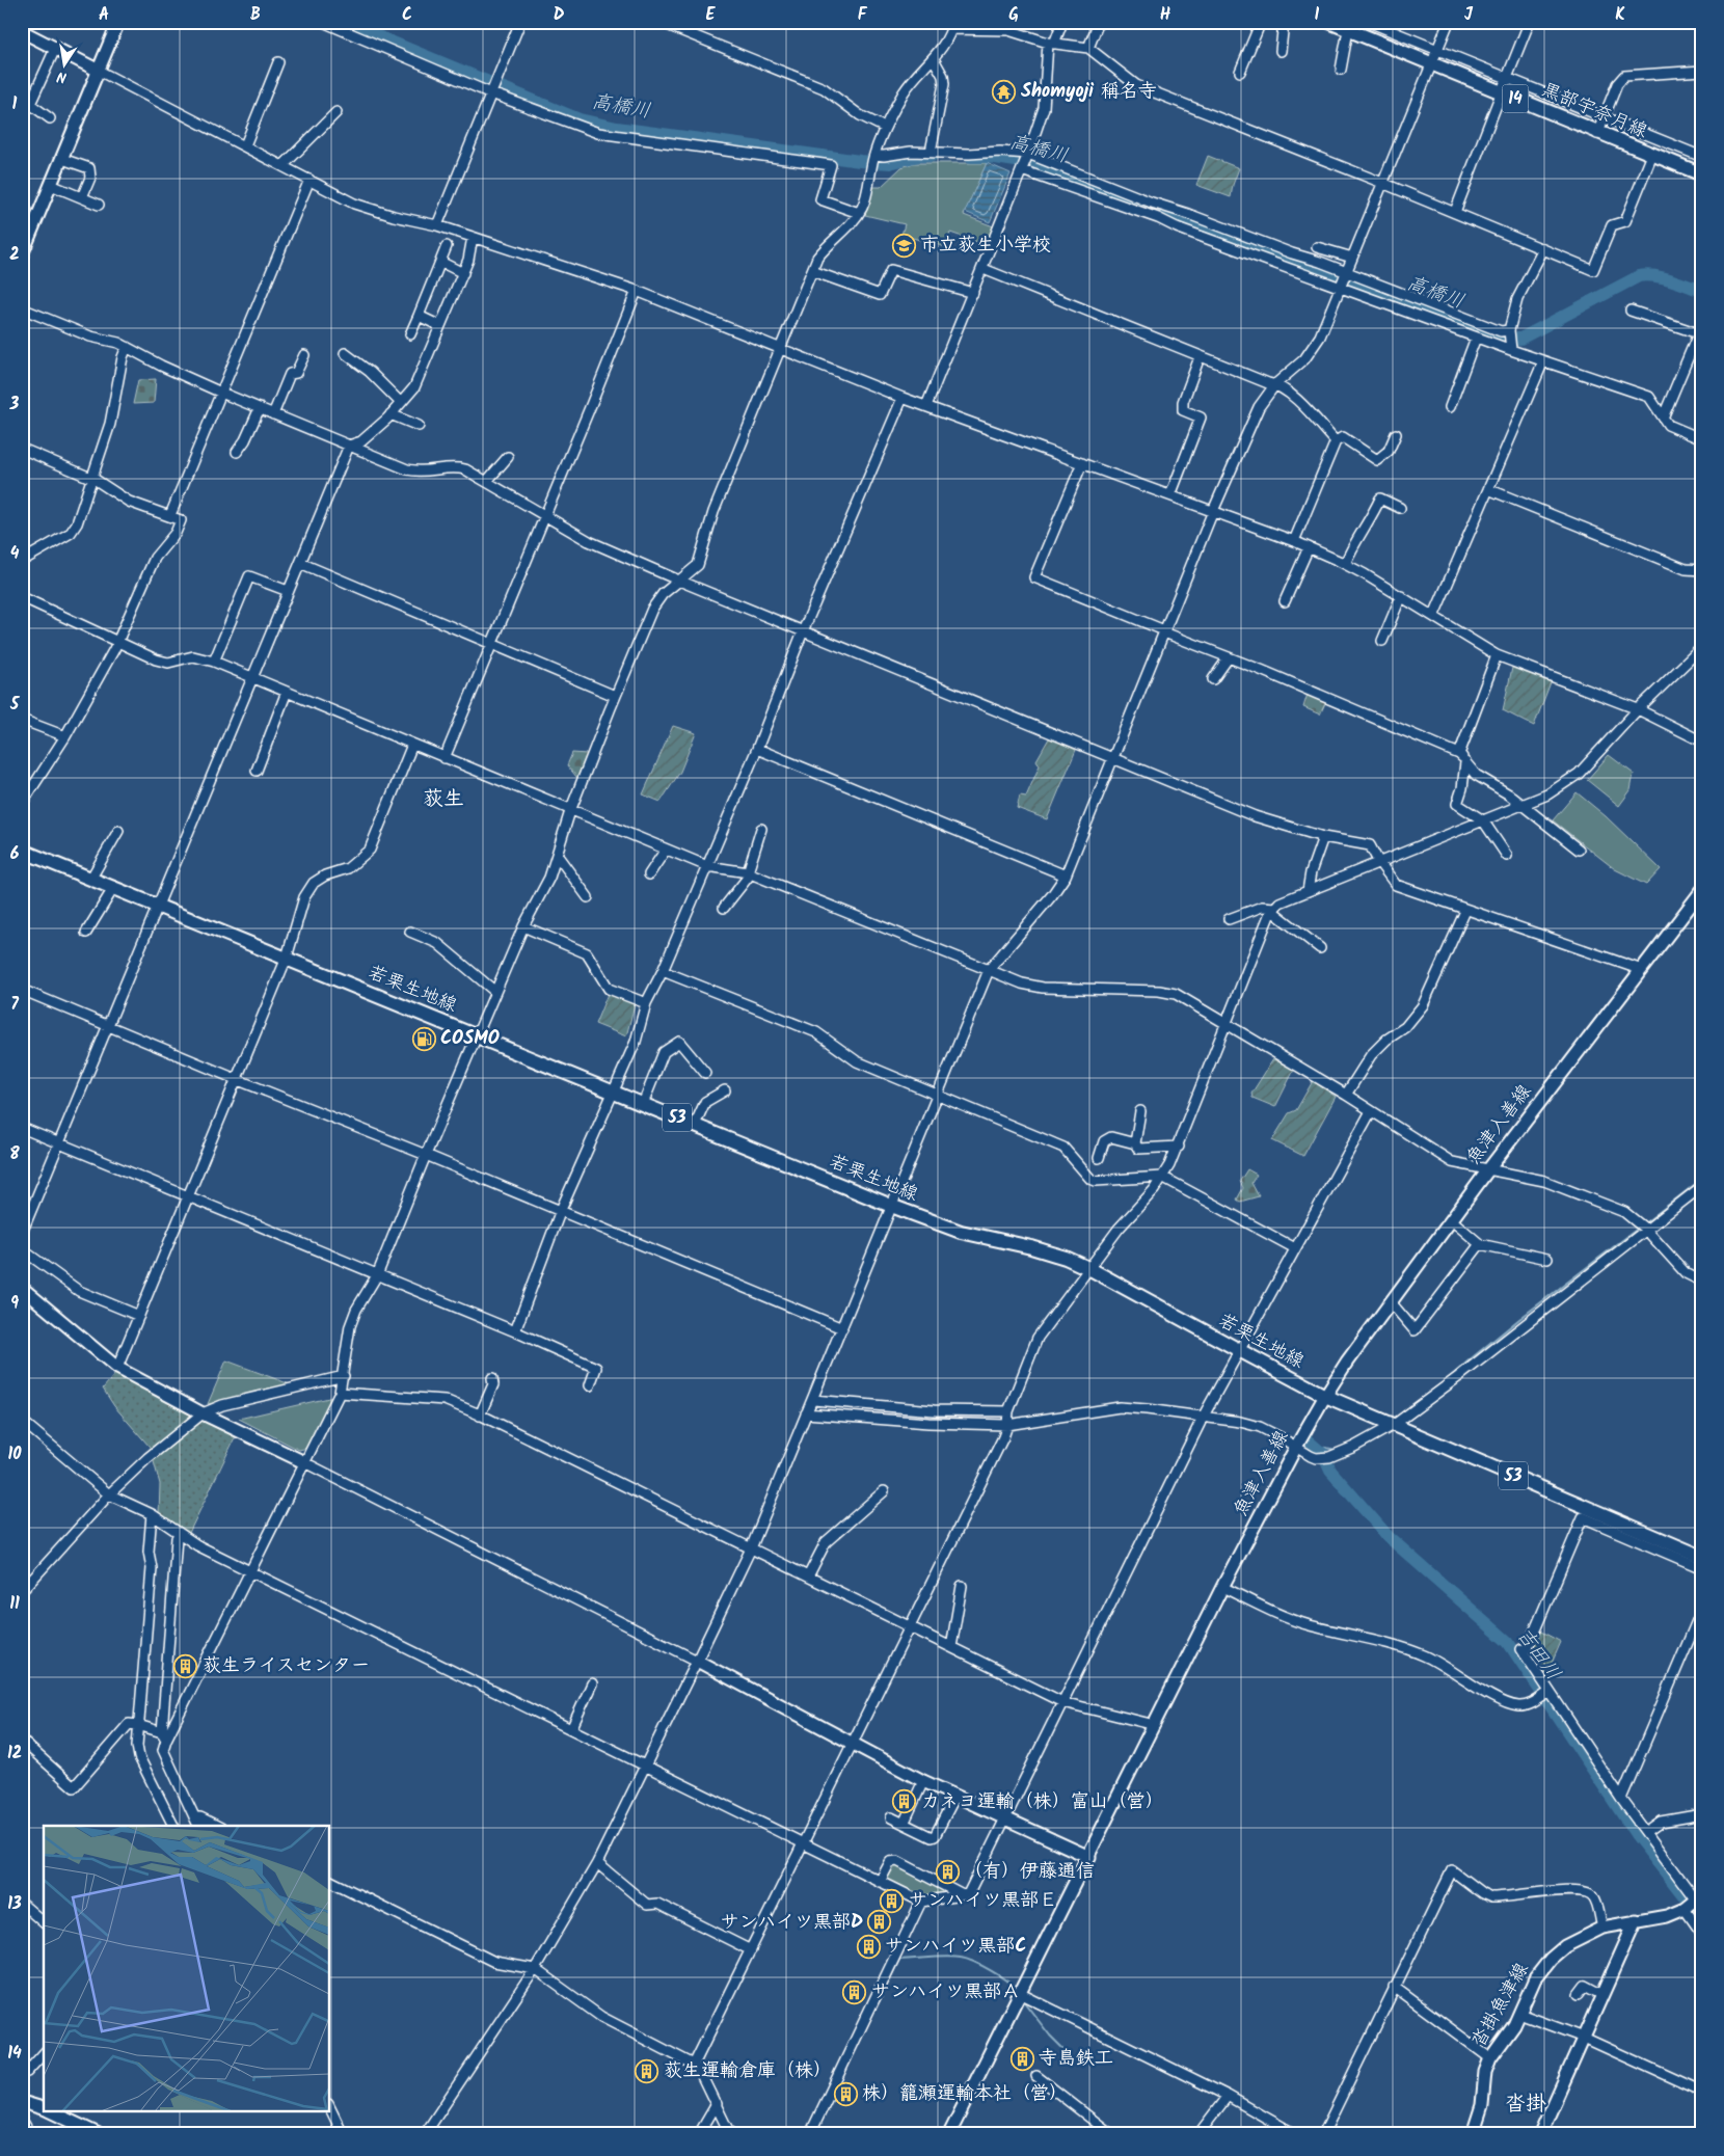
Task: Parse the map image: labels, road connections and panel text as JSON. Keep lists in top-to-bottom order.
{
  "streets": {
    "main road": [
      "14",
      "黒部宇奈月線",
      "若栗生地線",
      "53",
      "魚津入善線",
      "沓掛魚津線"
    ]
  },
  "crossings": [
    ["若栗生地線", "魚津入善線"]
  ],
  "districts": ["荻生", "沓掛"],
  "water": ["高橋川", "吉田川"],
  "places": {
    "temple": ["Shomyoji 稱名寺"],
    "school or university": ["市立荻生小学校"],
    "fuel station": ["COSMO"],
    "building": [
      "荻生ライスセンター",
      "カネヨ運輸（株）富山（営）",
      "（有）伊藤通信",
      "サンハイツ黒部Ｅ",
      "サンハイツ黒部D",
      "サンハイツ黒部C",
      "サンハイツ黒部Ａ",
      "寺島鉄工",
      "荻生運輸倉庫（株）",
      "株）籠瀬運輸本社（営）"
    ]
  },
  "north": "bottom",
  "grid": {
    "columns": [
      "A",
      "B",
      "C",
      "D",
      "E",
      "F",
      "G",
      "H",
      "I",
      "J",
      "K"
    ],
    "rows": [
      "1",
      "2",
      "3",
      "4",
      "5",
      "6",
      "7",
      "8",
      "9",
      "10",
      "11",
      "12",
      "13",
      "14"
    ]
  }
}
